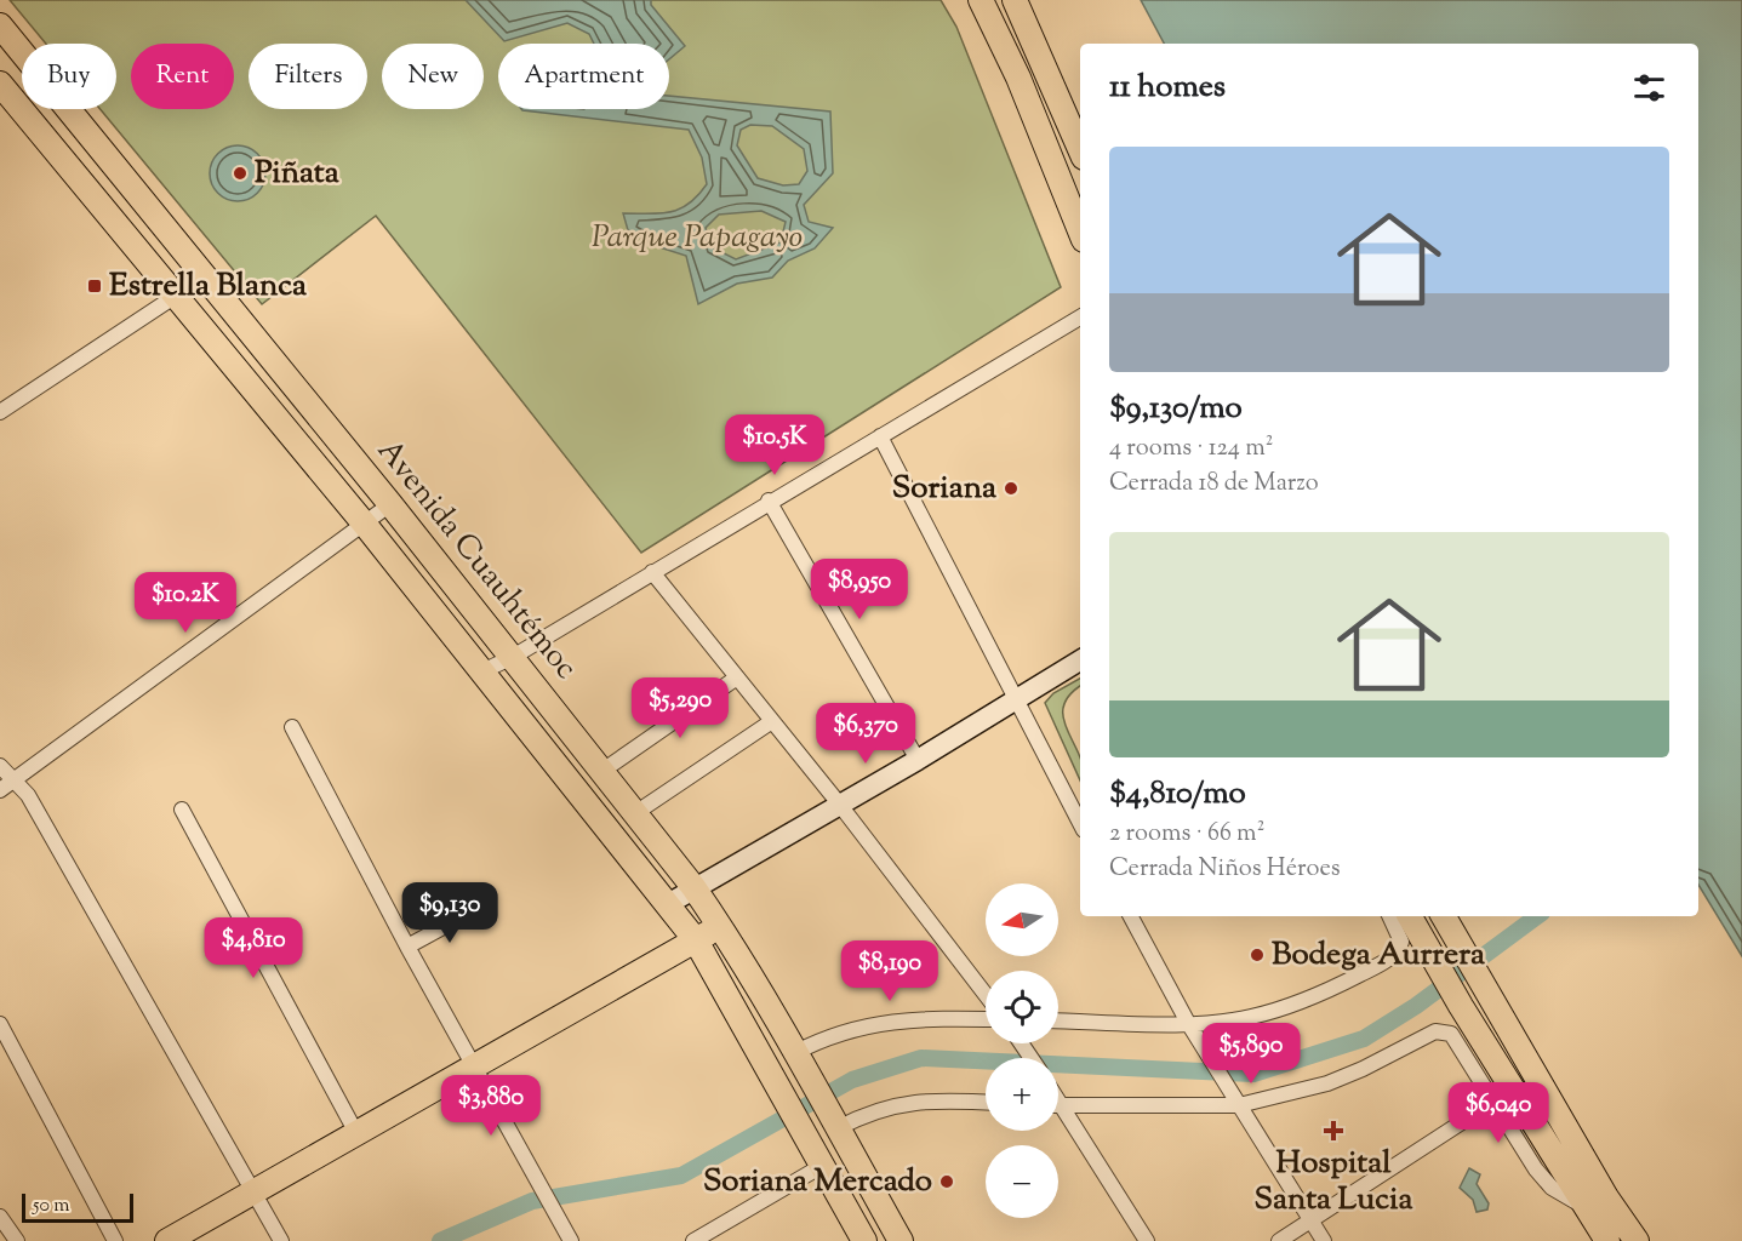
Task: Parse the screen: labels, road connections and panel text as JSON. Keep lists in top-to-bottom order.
{
  "streets": {
    "main road": ["Avenida Cuauhtémoc"]
  },
  "parks": ["Parque Papagayo"],
  "places": {
    "other": [
      "Piñata",
      "Soriana",
      "Bodega Aurrera",
      "Soriana Mercado"
    ],
    "transit": ["Estrella Blanca"],
    "health": ["Hospital Santa Lucia"]
  },
  "scale_bar": "50 m",
  "north": "left",
  "page": {
    "chip": [
      "Buy",
      "Rent",
      "Filters",
      "New",
      "Apartment"
    ],
    "heading": "11 homes",
    "list": [
      {
        "name": "$9,130/mo",
        "note": "4 rooms · 124 m² · Cerrada 18 de Marzo"
      },
      {
        "name": "$4,810/mo",
        "note": "2 rooms · 66 m² · Cerrada Niños Héroes"
      }
    ],
    "price": [
      "$10.5K",
      "$8,950",
      "$10.2K",
      "$5,290",
      "$6,370",
      "$9,130",
      "$4,810",
      "$8,190",
      "$5,890",
      "$3,880",
      "$6,040"
    ],
    "map_buttons": ["+", "−"],
    "scale": "50 m"
  }
}
